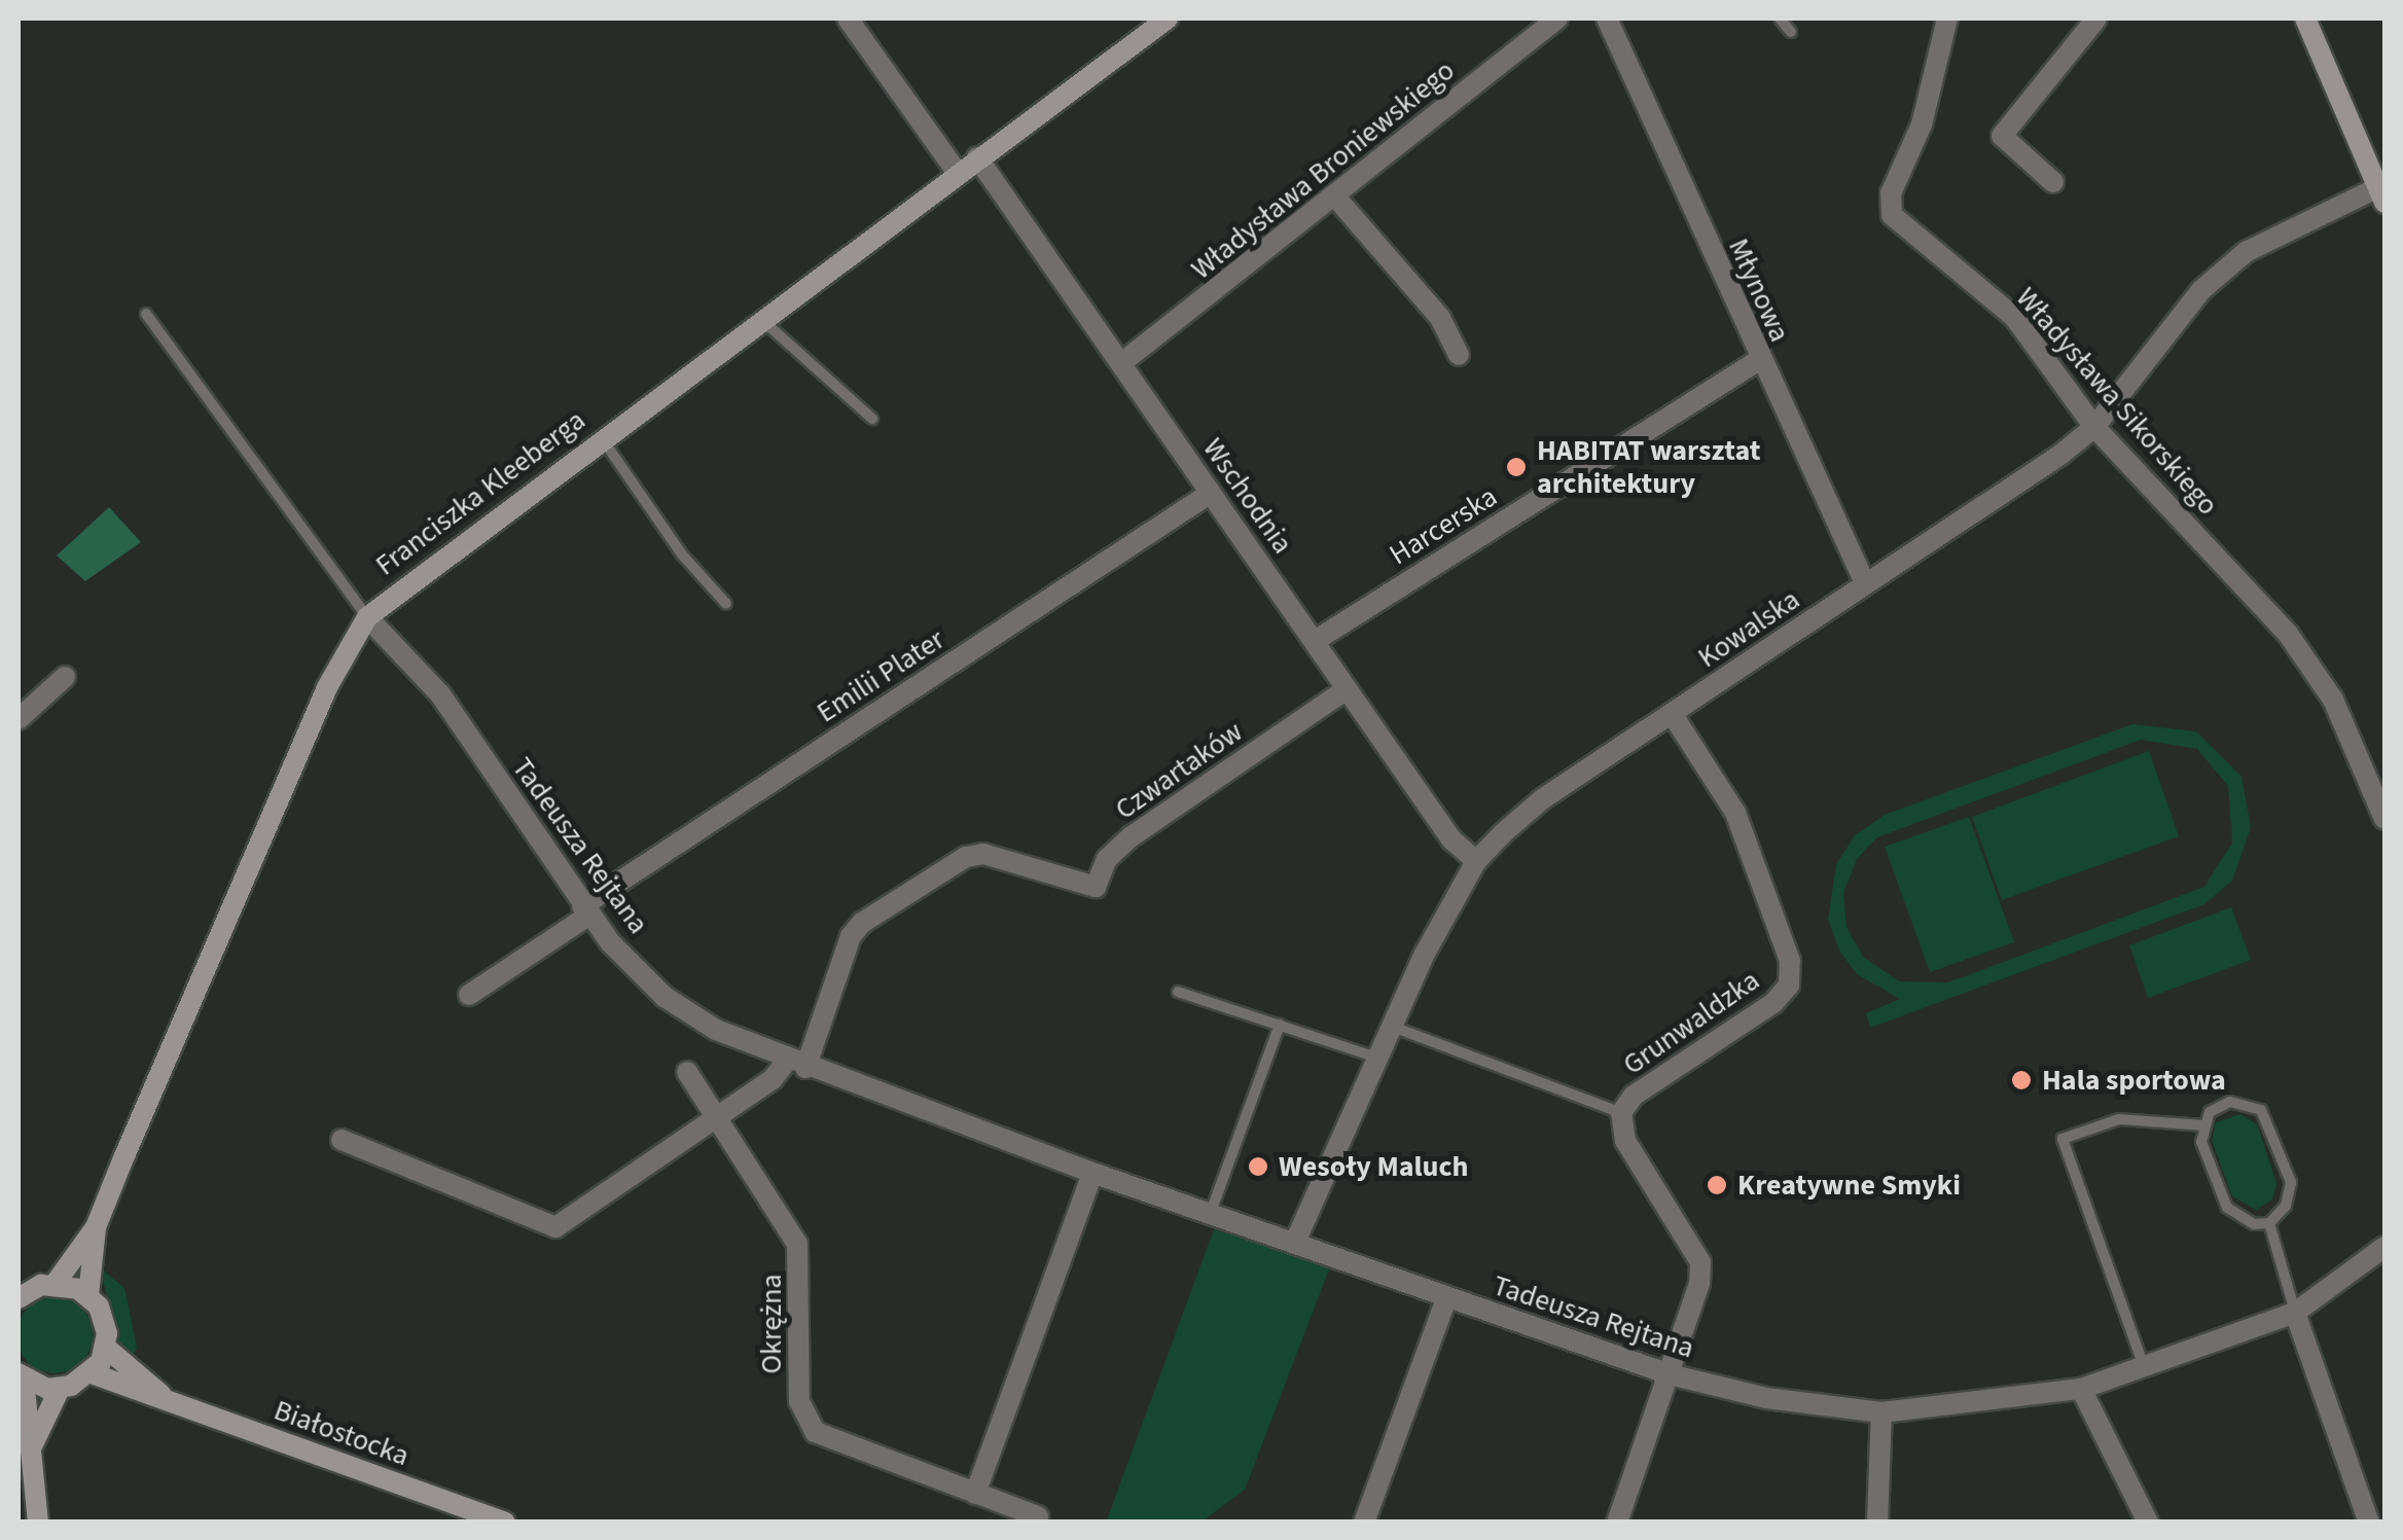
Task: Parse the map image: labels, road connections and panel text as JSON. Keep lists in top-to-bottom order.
{
  "streets": {
    "street": [
      "Władysława Broniewskiego",
      "Młynowa",
      "Władysława Sikorskiego",
      "Franciszka Kleeberga",
      "Wschodnia",
      "Harcerska",
      "Kowalska",
      "Emilii Plater",
      "Czwartaków",
      "Tadeusza Rejtana",
      "Grunwaldzka",
      "Okrężna",
      "Białostocka"
    ]
  },
  "crossings": [
    ["Władysława Broniewskiego", "Wschodnia"],
    ["Młynowa", "Harcerska"],
    ["Młynowa", "Kowalska"],
    ["Władysława Sikorskiego", "Kowalska"],
    ["Franciszka Kleeberga", "Wschodnia"],
    ["Franciszka Kleeberga", "Tadeusza Rejtana"],
    ["Wschodnia", "Harcerska"],
    ["Wschodnia", "Kowalska"],
    ["Wschodnia", "Emilii Plater"],
    ["Wschodnia", "Czwartaków"],
    ["Kowalska", "Tadeusza Rejtana"],
    ["Kowalska", "Grunwaldzka"],
    ["Emilii Plater", "Tadeusza Rejtana"],
    ["Czwartaków", "Tadeusza Rejtana"],
    ["Tadeusza Rejtana", "Grunwaldzka"]
  ],
  "places": [
    "HABITAT warsztat architektury",
    "Hala sportowa",
    "Wesoły Maluch",
    "Kreatywne Smyki"
  ]
}
